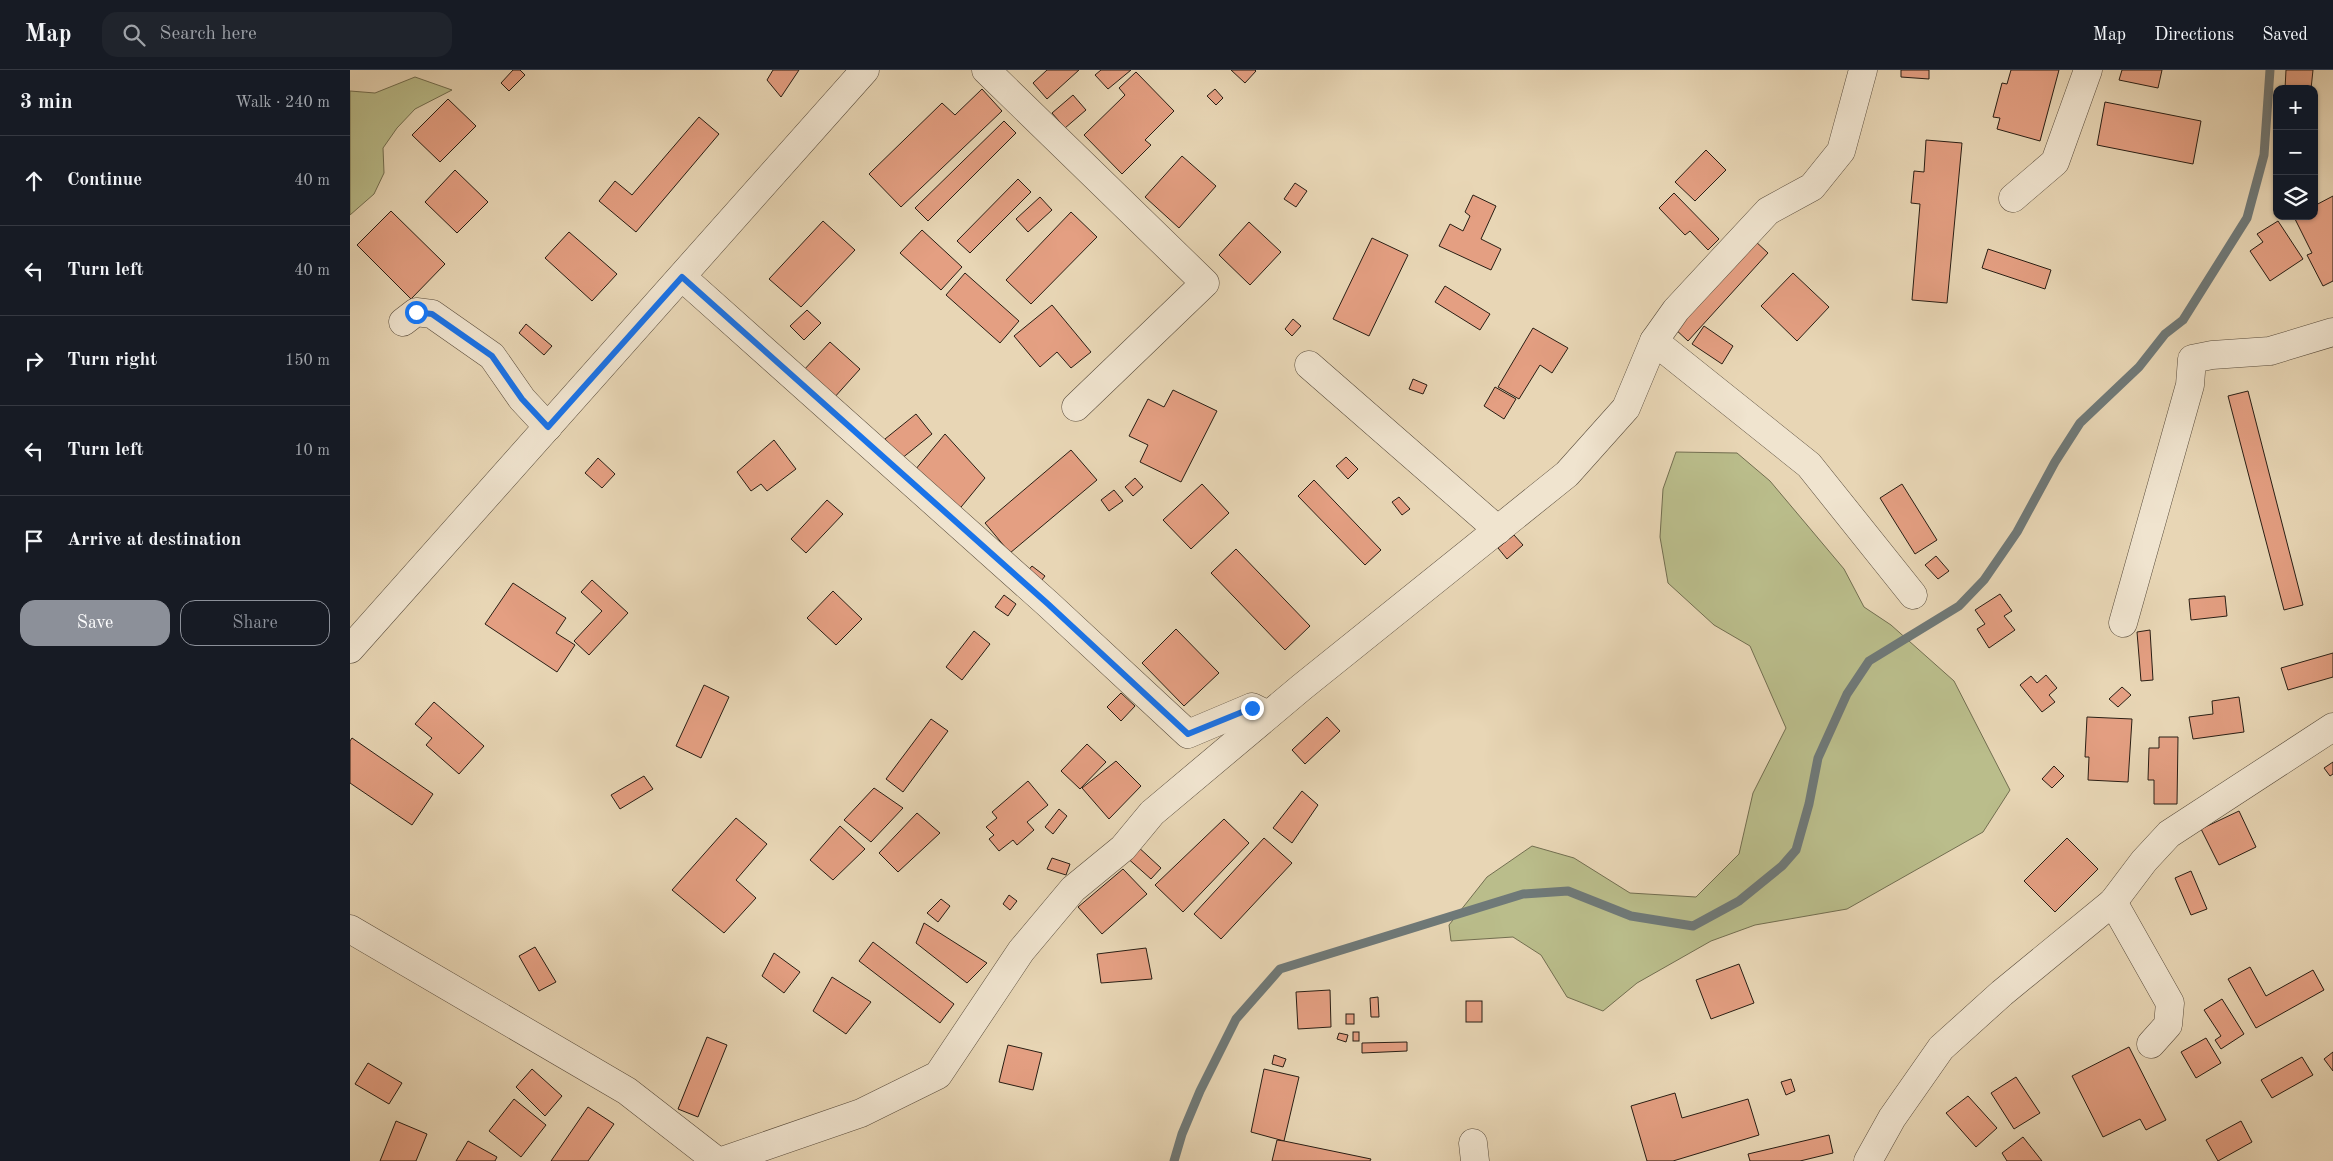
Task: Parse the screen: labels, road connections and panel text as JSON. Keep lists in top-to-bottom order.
{
  "page": {
    "header": "Map",
    "search": "Search here",
    "nav": ["Map", "Directions", "Saved"],
    "heading": ["3 min", "Walk · 240 m"],
    "map_buttons": ["+", "−"],
    "list": [
      ["Continue", "40 m"],
      ["Turn left", "40 m"],
      ["Turn right", "150 m"],
      ["Turn left", "10 m"],
      "Arrive at destination"
    ],
    "buttons": ["Save", "Share"]
  }
}
